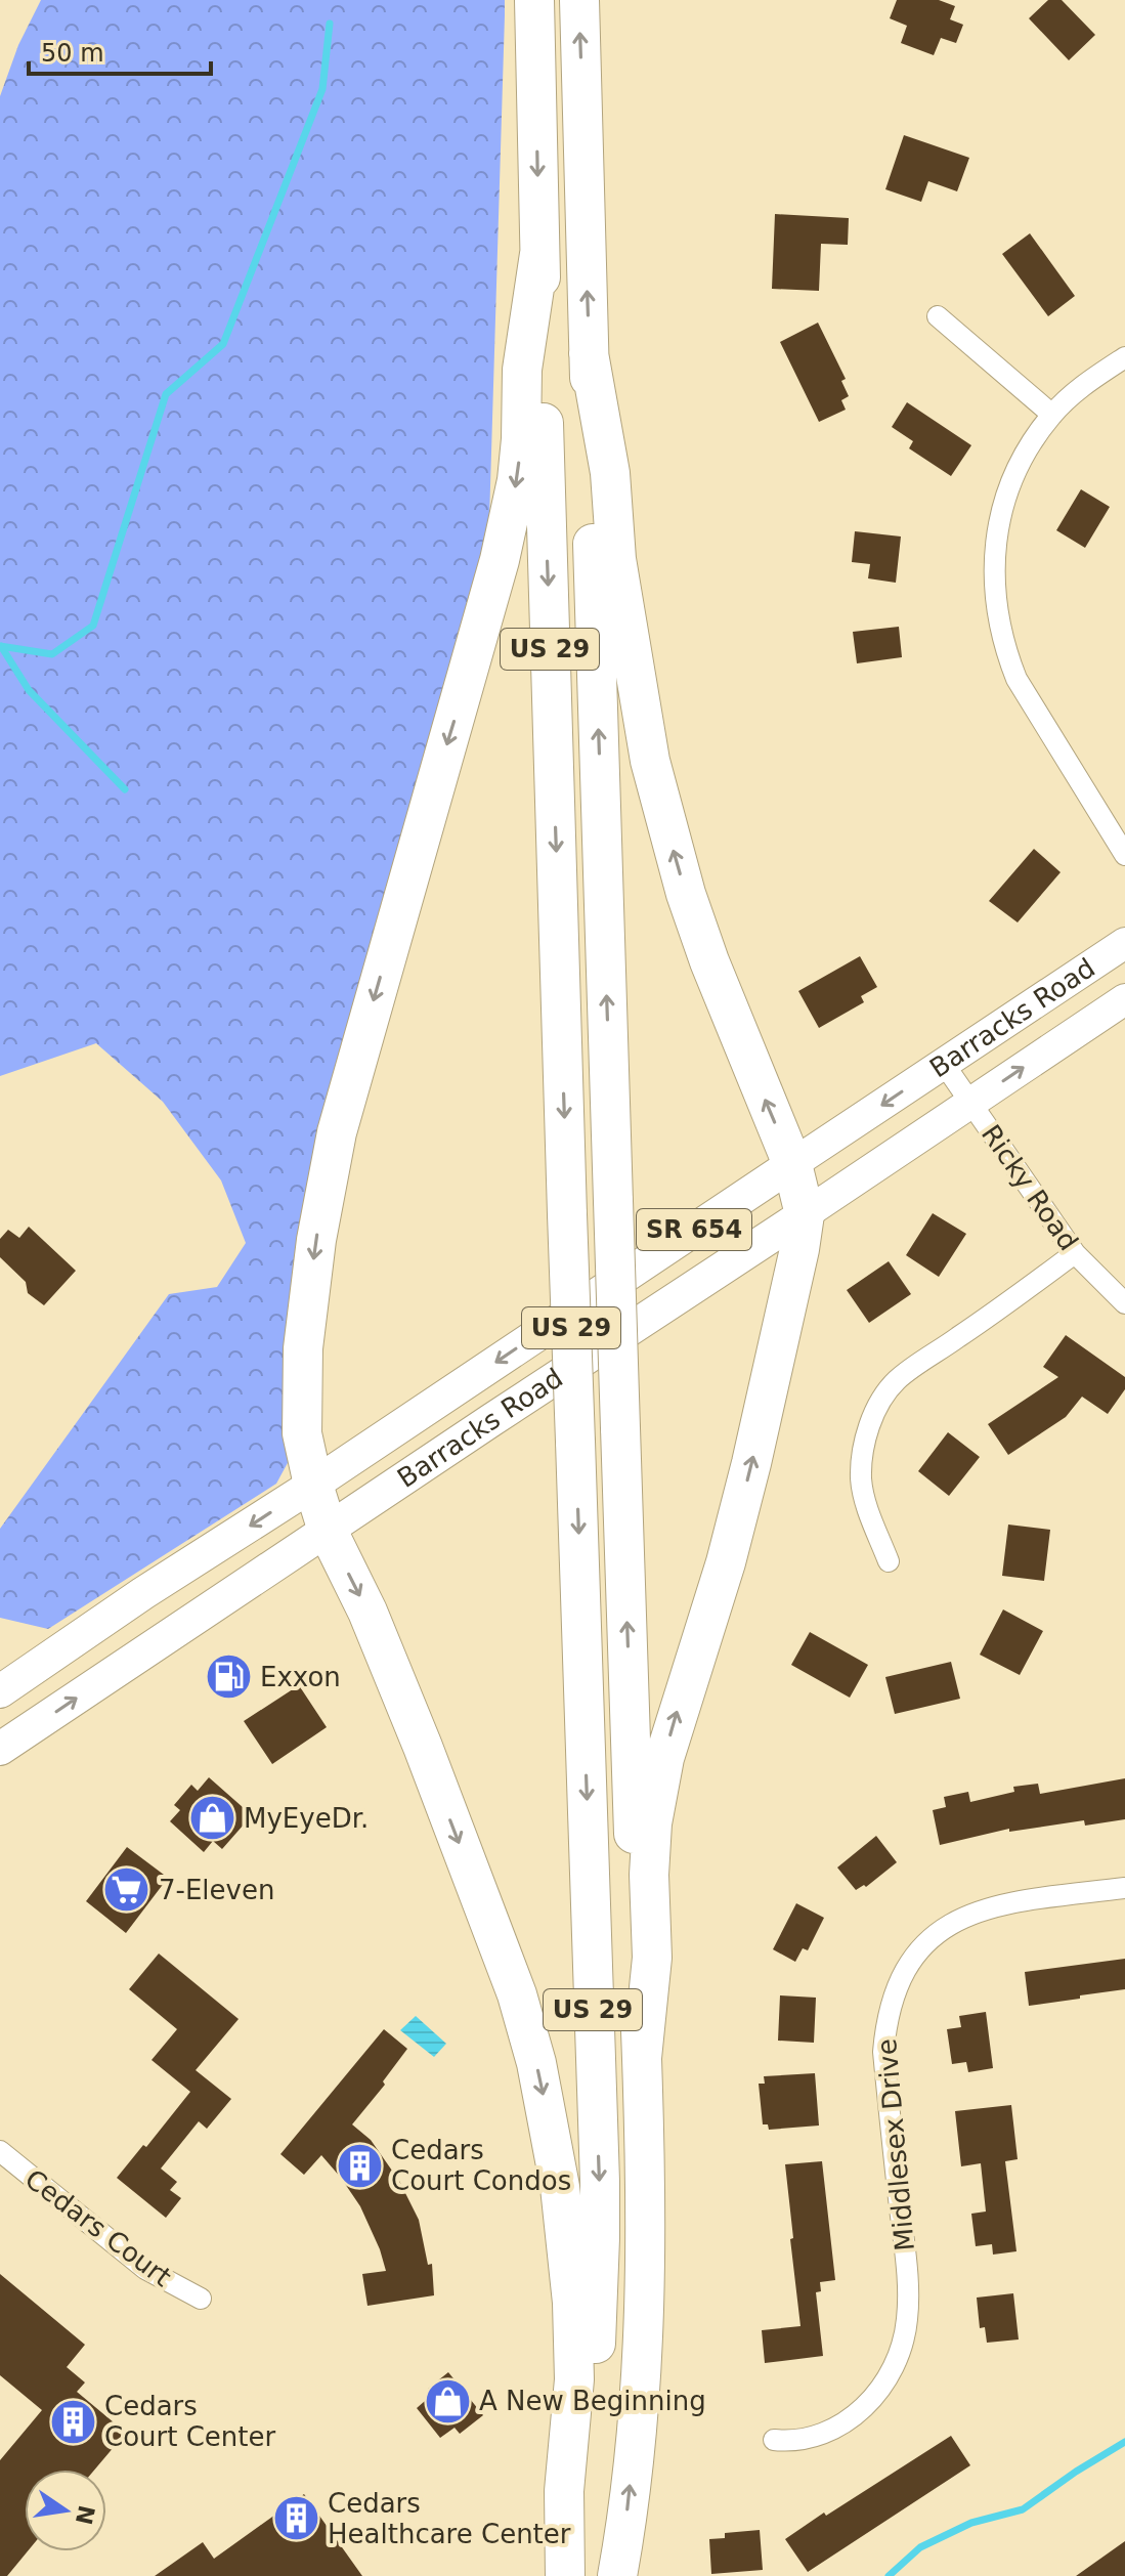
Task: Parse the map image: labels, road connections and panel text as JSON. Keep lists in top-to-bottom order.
{
  "streets": {
    "highway": ["US 29"],
    "main road": ["Barracks Road", "SR 654"],
    "street": ["Ricky Road", "Middlesex Drive", "Cedars Court"]
  },
  "crossings": [
    ["Barracks Road", "Ricky Road"]
  ],
  "places": {
    "fuel station": ["Exxon"],
    "shop": ["MyEyeDr.", "A New Beginning"],
    "supermarket": ["7-Eleven"],
    "building": ["Cedars Court Condos", "Cedars Court Center", "Cedars Healthcare Center"]
  },
  "scale_bar": "50 m",
  "north": "right"
}
